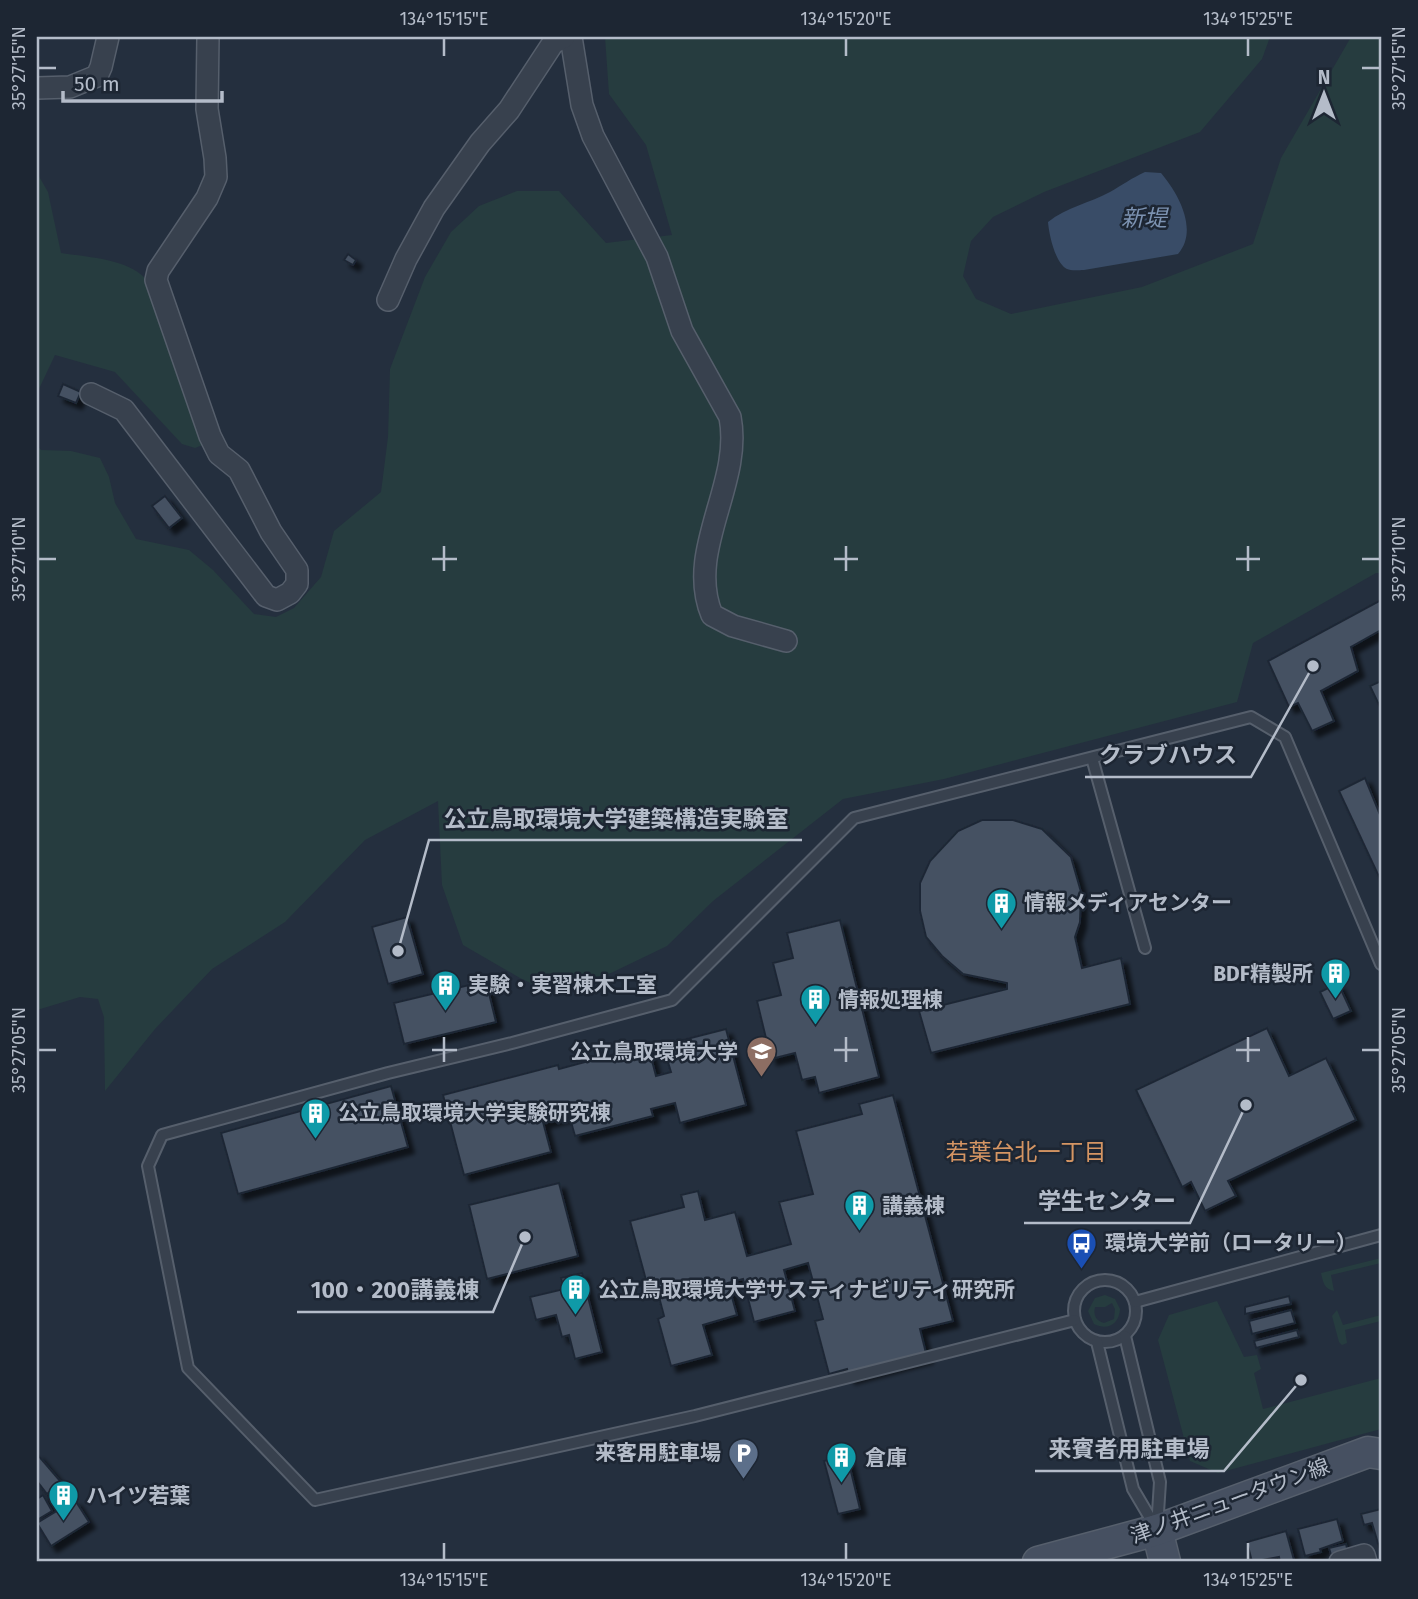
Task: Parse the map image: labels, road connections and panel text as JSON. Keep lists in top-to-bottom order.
{
  "streets": {
    "street": ["津ノ井ニュータウン線"]
  },
  "districts": ["若葉台北一丁目"],
  "water": ["新堤"],
  "places": {
    "other": [
      "クラブハウス",
      "公立鳥取環境大学建築構造実験室",
      "学生センター",
      "100・200講義棟",
      "来賓者用駐車場"
    ],
    "building": [
      "情報メディアセンター",
      "BDF精製所",
      "実験・実習棟木工室",
      "情報処理棟",
      "公立鳥取環境大学実験研究棟",
      "講義棟",
      "公立鳥取環境大学サスティナビリティ研究所",
      "倉庫",
      "ハイツ若葉"
    ],
    "school or university": ["公立鳥取環境大学"],
    "bus stop": ["環境大学前（ロータリー）"],
    "parking": ["来客用駐車場"]
  },
  "scale_bar": "50 m",
  "north": "top",
  "coordinates": [
    "134°15'15\"E",
    "134°15'20\"E",
    "134°15'25\"E",
    "35°27'15\"N",
    "35°27'10\"N",
    "35°27'05\"N"
  ]
}
